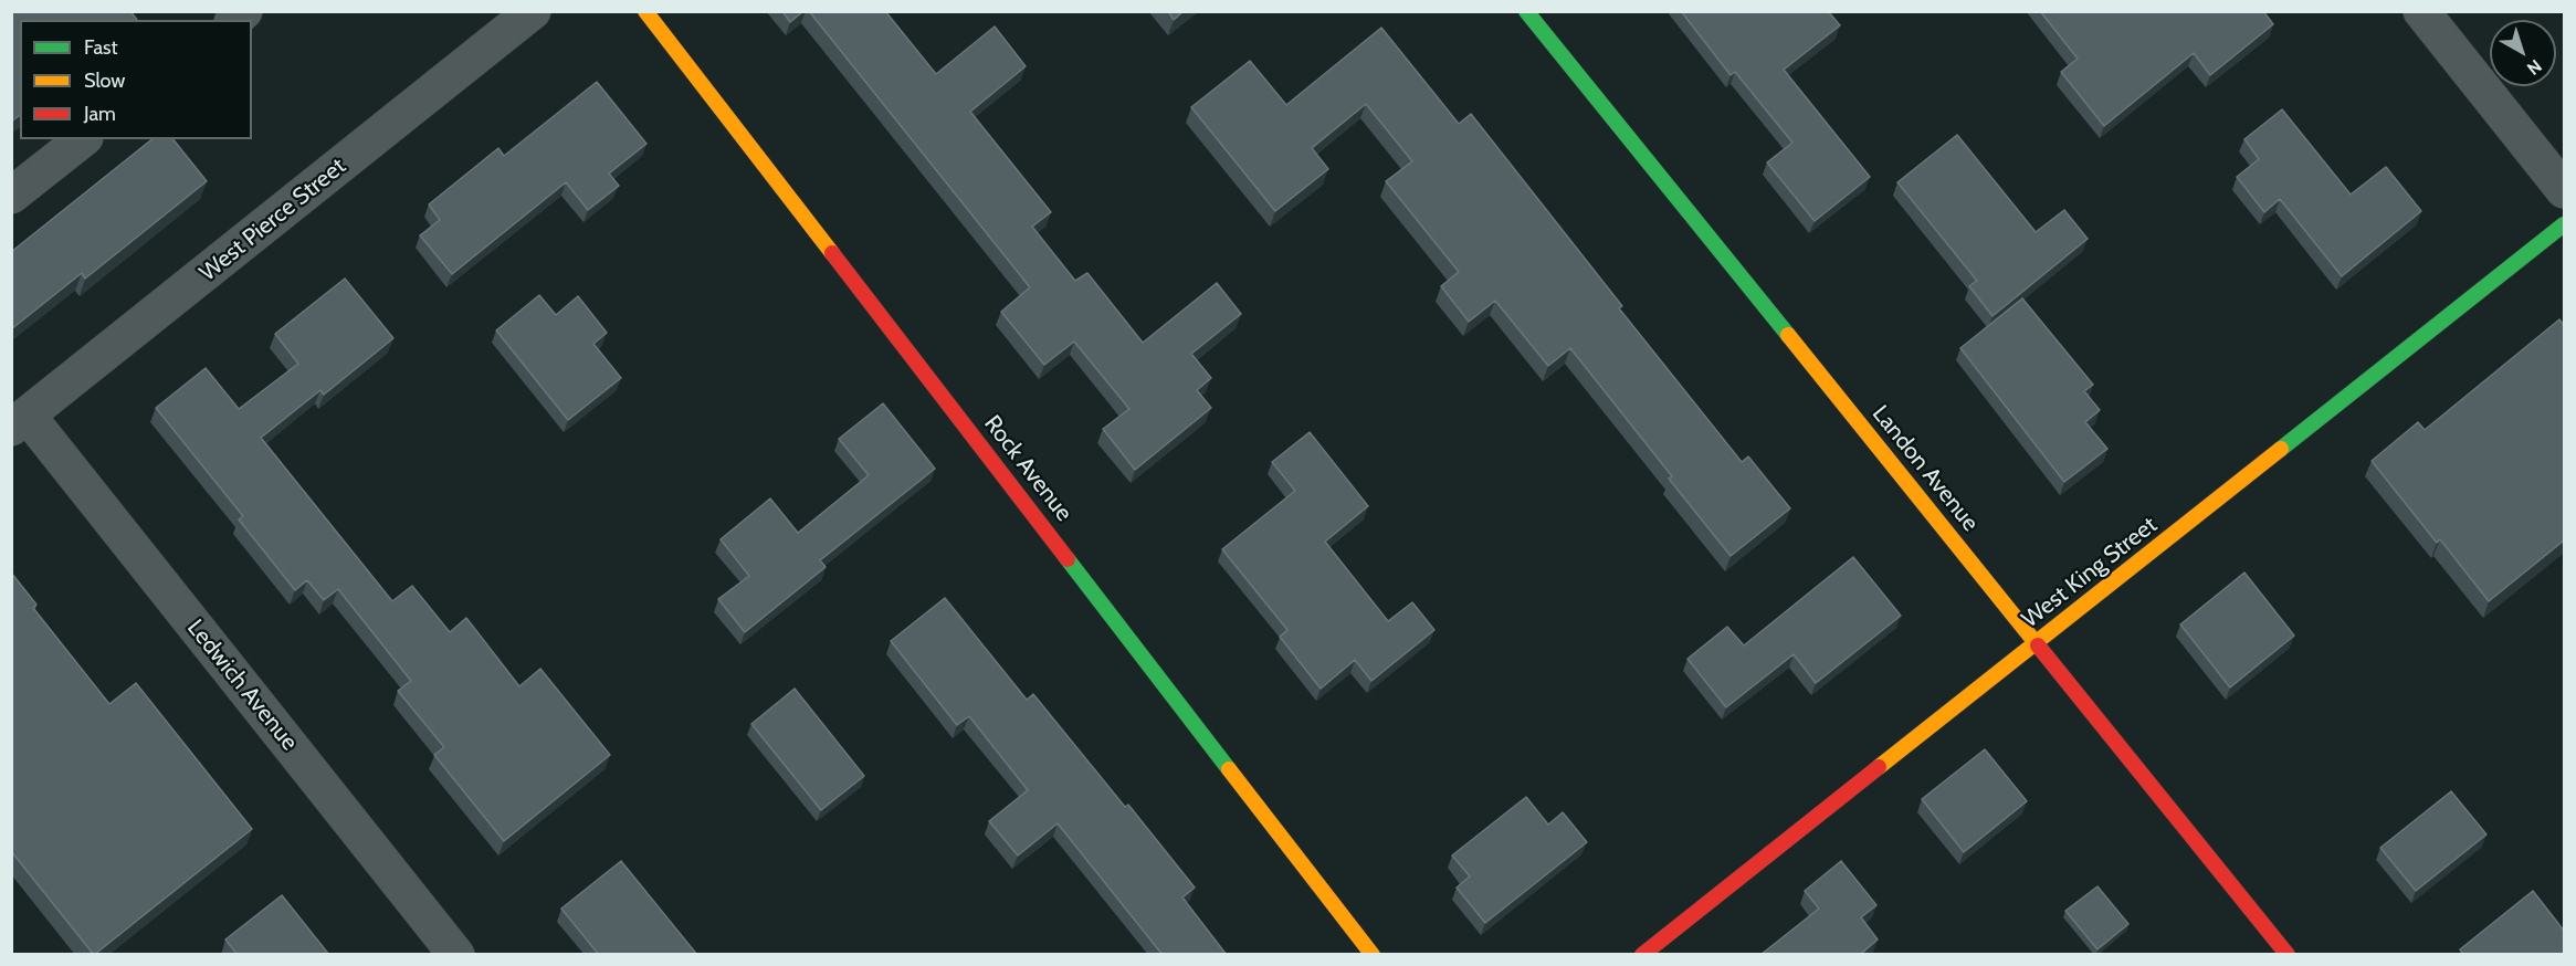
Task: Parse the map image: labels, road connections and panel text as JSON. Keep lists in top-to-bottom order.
{
  "streets": {
    "street": [
      "West Pierce Street",
      "Rock Avenue",
      "Landon Avenue",
      "West King Street",
      "Ledwich Avenue"
    ]
  },
  "crossings": [
    ["West Pierce Street", "Ledwich Avenue"],
    ["Landon Avenue", "West King Street"]
  ],
  "legend": ["Fast", "Slow", "Jam"],
  "north": "bottom right"
}
